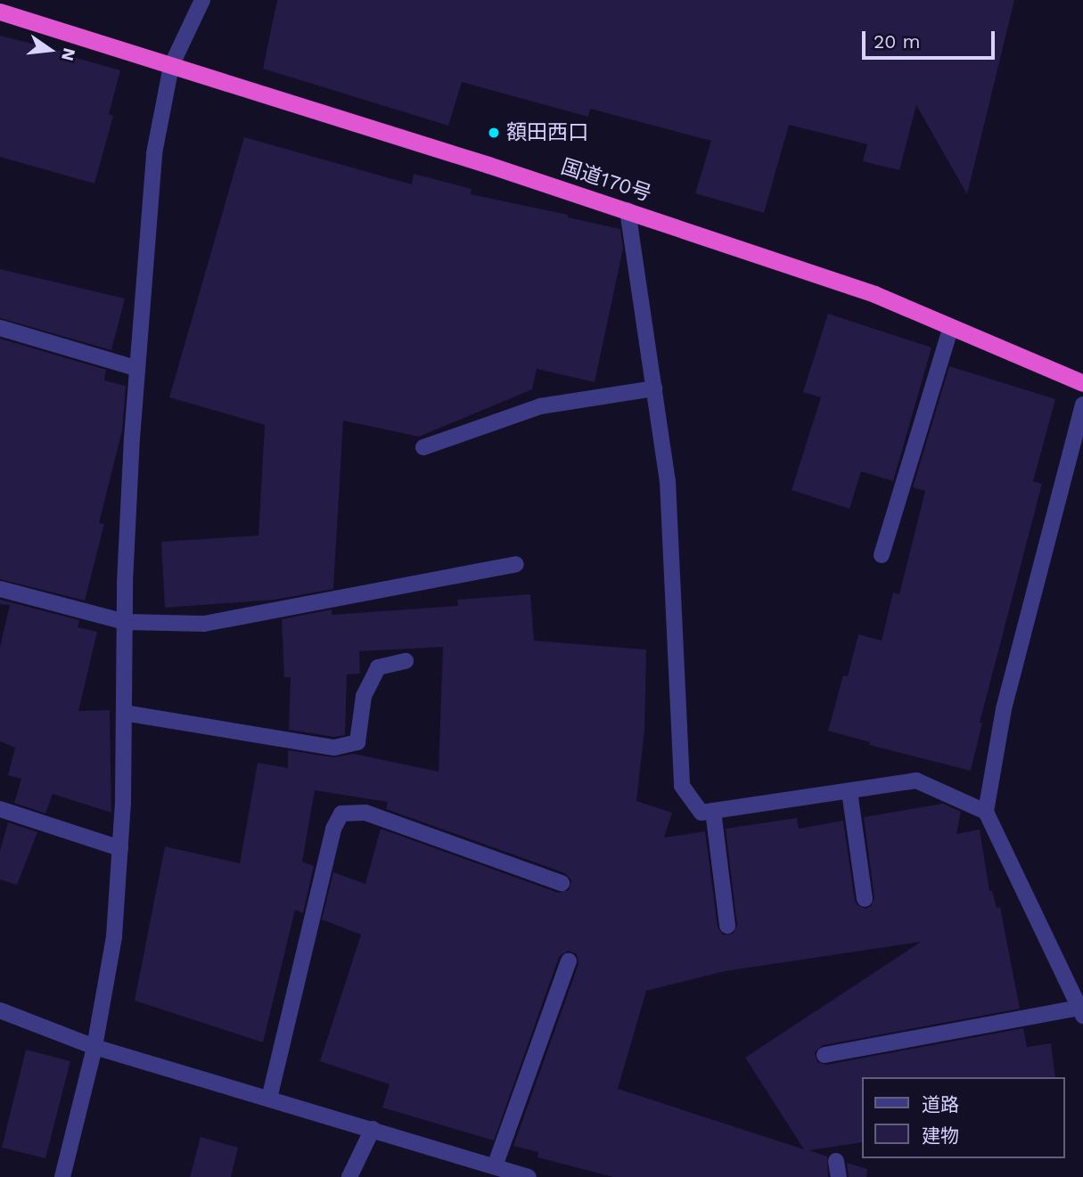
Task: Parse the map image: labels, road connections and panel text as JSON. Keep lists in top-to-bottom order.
{
  "streets": {
    "highway": ["国道170号"]
  },
  "places": ["額田西口"],
  "legend": ["道路", "建物"],
  "scale_bar": "20 m",
  "north": "right"
}
